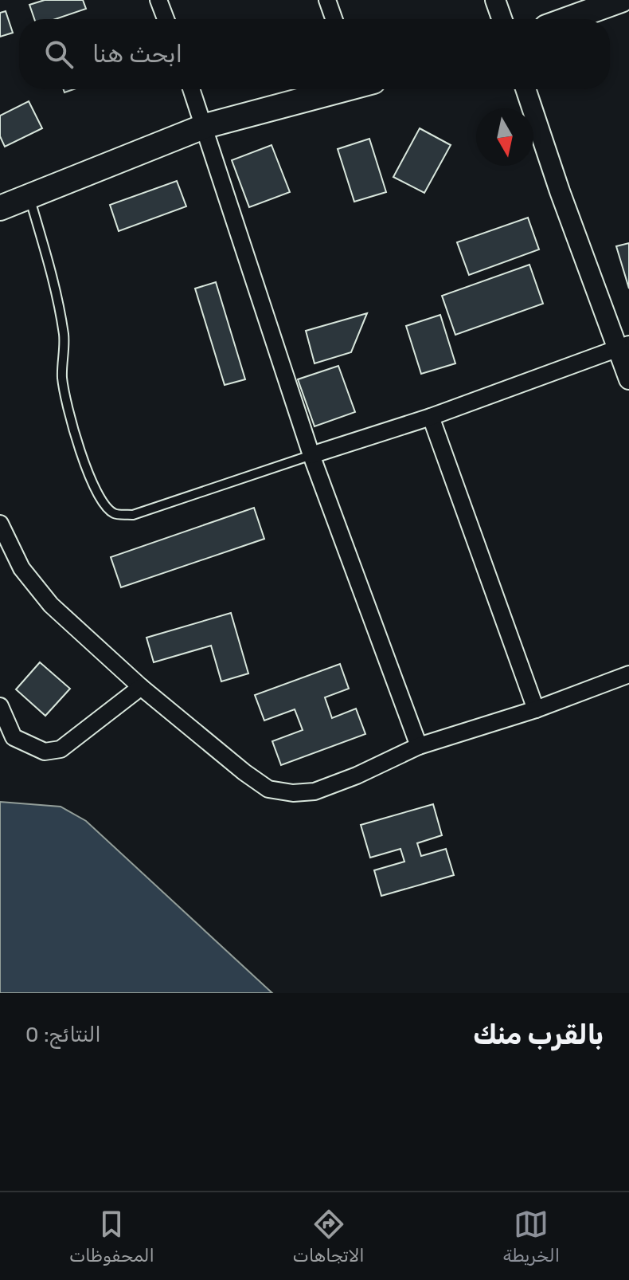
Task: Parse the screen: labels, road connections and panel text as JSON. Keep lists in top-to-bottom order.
{
  "north": "bottom",
  "page": {
    "search": "ابحث هنا",
    "heading": ["بالقرب منك", "النتائج: 0"],
    "nav": ["الخريطة", "الاتجاهات", "المحفوظات"]
  }
}
